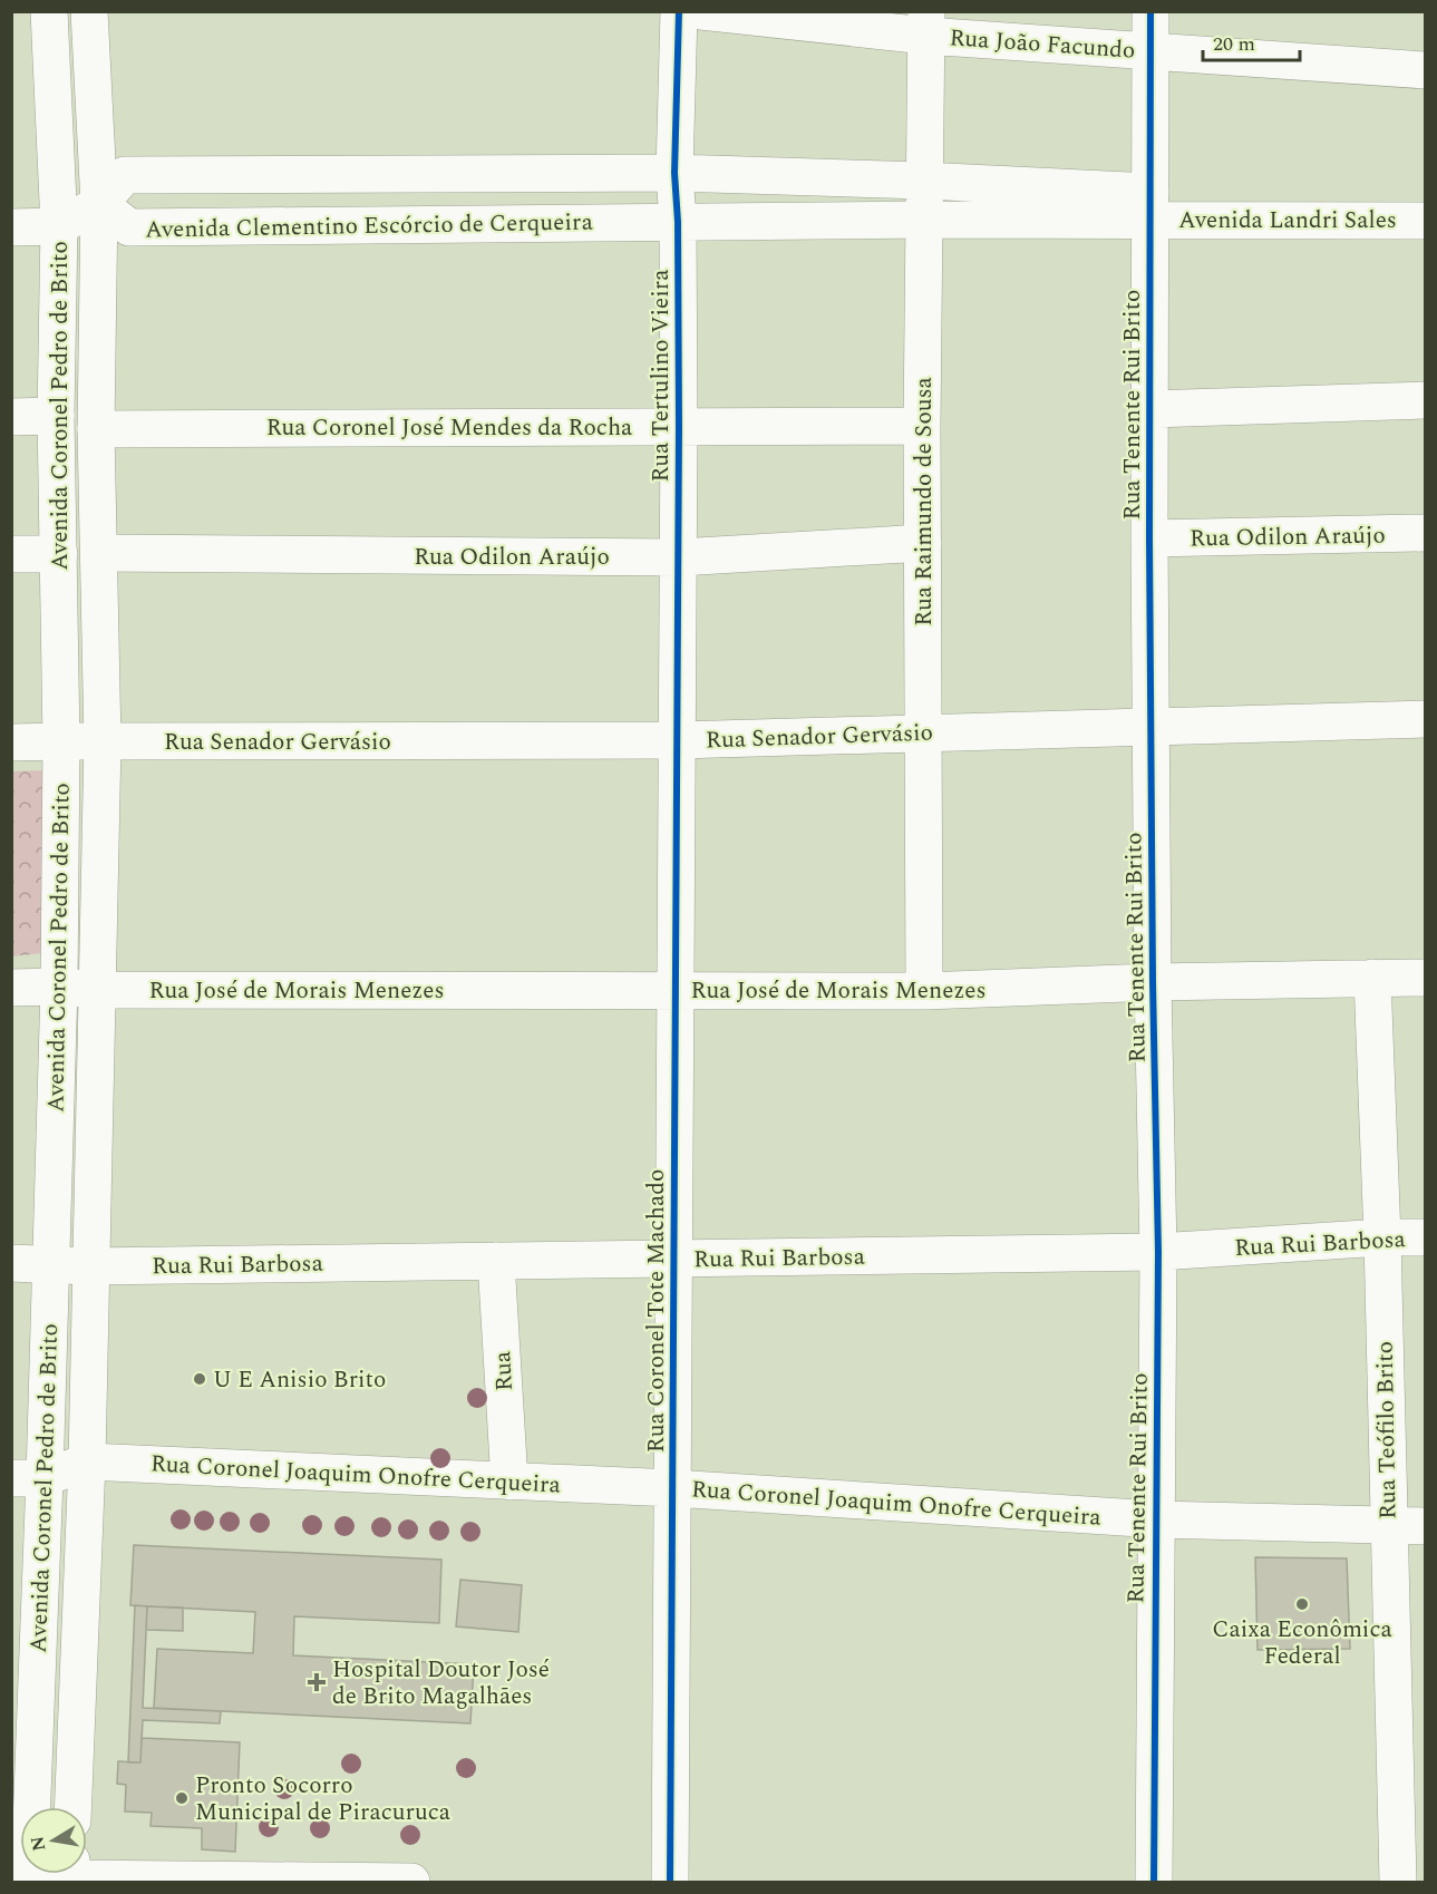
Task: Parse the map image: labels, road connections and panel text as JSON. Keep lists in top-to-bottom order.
{
  "streets": {
    "street": [
      "Rua João Facundo",
      "Avenida Landri Sales",
      "Avenida Clementino Escórcio de Cerqueira",
      "Rua Tertulino Vieira",
      "Rua Tenente Rui Brito",
      "Avenida Coronel Pedro de Brito",
      "Rua Coronel José Mendes da Rocha",
      "Rua Raimundo de Sousa",
      "Rua Odilon Araújo",
      "Rua Senador Gervásio",
      "Rua José de Morais Menezes",
      "Rua Rui Barbosa",
      "Rua Coronel Tote Machado",
      "Rua",
      "Rua Teófilo Brito",
      "Rua Coronel Joaquim Onofre Cerqueira"
    ]
  },
  "crossings": [
    ["Rua João Facundo", "Rua Tenente Rui Brito"],
    ["Rua João Facundo", "Rua Raimundo de Sousa"],
    ["Avenida Landri Sales", "Avenida Clementino Escórcio de Cerqueira"],
    ["Avenida Landri Sales", "Rua Tenente Rui Brito"],
    ["Avenida Clementino Escórcio de Cerqueira", "Rua Tertulino Vieira"],
    ["Avenida Clementino Escórcio de Cerqueira", "Rua Tenente Rui Brito"],
    ["Avenida Clementino Escórcio de Cerqueira", "Avenida Coronel Pedro de Brito"],
    ["Avenida Clementino Escórcio de Cerqueira", "Rua Raimundo de Sousa"],
    ["Rua Tertulino Vieira", "Rua Coronel José Mendes da Rocha"],
    ["Rua Tertulino Vieira", "Rua Odilon Araújo"],
    ["Rua Tertulino Vieira", "Rua Senador Gervásio"],
    ["Rua Tertulino Vieira", "Rua Coronel Tote Machado"],
    ["Rua Tenente Rui Brito", "Rua Odilon Araújo"],
    ["Rua Tenente Rui Brito", "Rua Senador Gervásio"],
    ["Rua Tenente Rui Brito", "Rua José de Morais Menezes"],
    ["Rua Tenente Rui Brito", "Rua Rui Barbosa"],
    ["Rua Tenente Rui Brito", "Rua Coronel Joaquim Onofre Cerqueira"],
    ["Avenida Coronel Pedro de Brito", "Rua Coronel José Mendes da Rocha"],
    ["Avenida Coronel Pedro de Brito", "Rua Odilon Araújo"],
    ["Avenida Coronel Pedro de Brito", "Rua Senador Gervásio"],
    ["Avenida Coronel Pedro de Brito", "Rua José de Morais Menezes"],
    ["Avenida Coronel Pedro de Brito", "Rua Rui Barbosa"],
    ["Avenida Coronel Pedro de Brito", "Rua Coronel Joaquim Onofre Cerqueira"],
    ["Rua Coronel José Mendes da Rocha", "Rua Raimundo de Sousa"],
    ["Rua Raimundo de Sousa", "Rua Odilon Araújo"],
    ["Rua Raimundo de Sousa", "Rua Senador Gervásio"],
    ["Rua Raimundo de Sousa", "Rua José de Morais Menezes"],
    ["Rua Senador Gervásio", "Rua Coronel Tote Machado"],
    ["Rua José de Morais Menezes", "Rua Coronel Tote Machado"],
    ["Rua José de Morais Menezes", "Rua Teófilo Brito"],
    ["Rua Rui Barbosa", "Rua Coronel Tote Machado"],
    ["Rua Rui Barbosa", "Rua"],
    ["Rua Rui Barbosa", "Rua Teófilo Brito"],
    ["Rua Coronel Tote Machado", "Rua Coronel Joaquim Onofre Cerqueira"],
    ["Rua", "Rua Coronel Joaquim Onofre Cerqueira"],
    ["Rua Teófilo Brito", "Rua Coronel Joaquim Onofre Cerqueira"]
  ],
  "places": {
    "other": ["U E Anisio Brito", "Caixa Econômica Federal", "Pronto Socorro Municipal de Piracuruca"],
    "health": ["Hospital Doutor José de Brito Magalhães"]
  },
  "scale_bar": "20 m",
  "north": "left"
}
